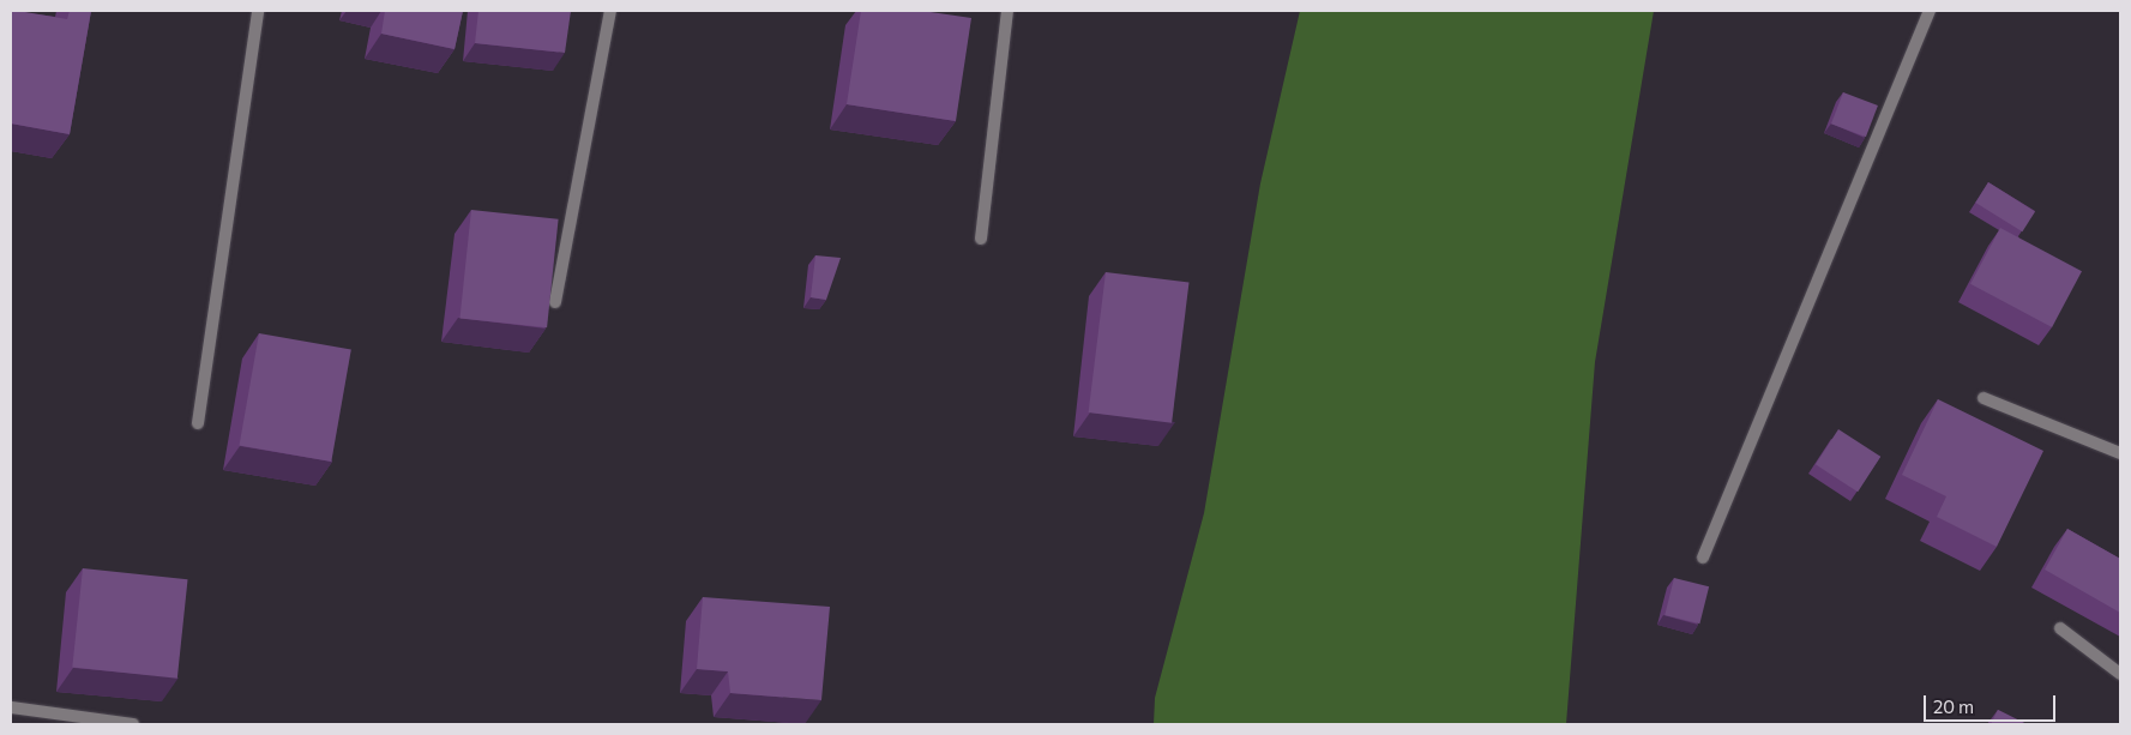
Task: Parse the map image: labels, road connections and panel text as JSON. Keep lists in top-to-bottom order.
{
  "scale_bar": "20 m"
}
